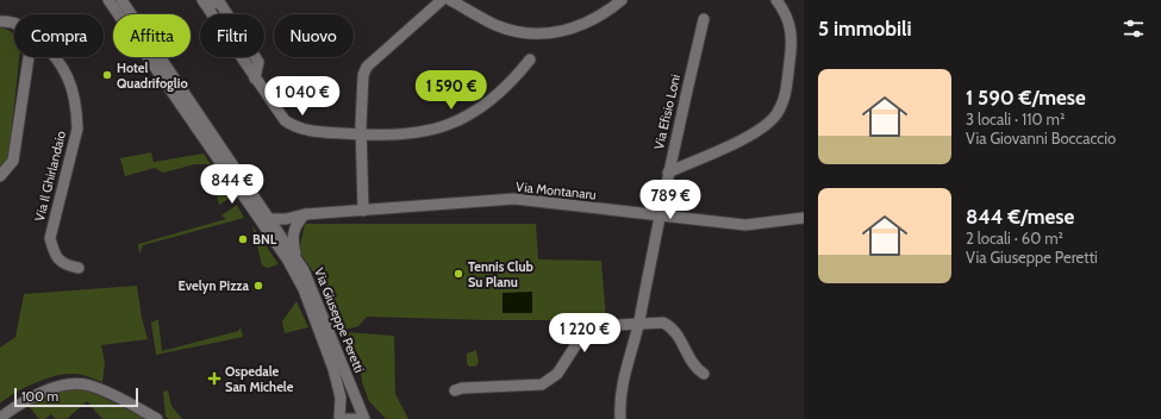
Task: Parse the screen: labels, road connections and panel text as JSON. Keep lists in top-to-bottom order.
{
  "streets": {
    "street": [
      "Via Efisio Loni",
      "Via Il Ghirlandaio",
      "Via Montanaru",
      "Via Giuseppe Peretti"
    ]
  },
  "crossings": [
    ["Via Efisio Loni", "Via Montanaru"],
    ["Via Montanaru", "Via Giuseppe Peretti"]
  ],
  "places": {
    "other": [
      "Hotel Quadrifoglio",
      "BNL",
      "Tennis Club Su Planu",
      "Evelyn Pizza"
    ],
    "health": ["Ospedale San Michele"]
  },
  "scale_bar": "100 m",
  "page": {
    "heading": "5 immobili",
    "chip": [
      "Compra",
      "Affitta",
      "Filtri",
      "Nuovo"
    ],
    "list": [
      {
        "name": "1 590 €/mese",
        "note": "3 locali · 110 m² · Via Giovanni Boccaccio"
      },
      {
        "name": "844 €/mese",
        "note": "2 locali · 60 m² · Via Giuseppe Peretti"
      }
    ],
    "price": [
      "1 590 €",
      "1 040 €",
      "844 €",
      "789 €",
      "1 220 €"
    ],
    "scale": "100 m"
  }
}
